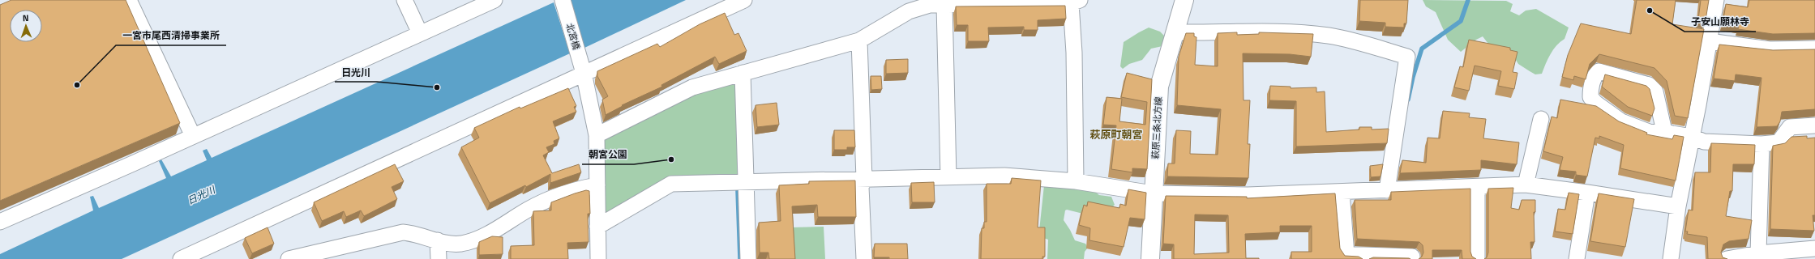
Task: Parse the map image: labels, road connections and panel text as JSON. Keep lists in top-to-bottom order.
{
  "streets": {
    "main road": ["萩原三条北方線"],
    "street": ["北宮橋"]
  },
  "districts": ["萩原町朝宮"],
  "water": ["日光川"],
  "places": [
    "子安山願林寺",
    "一宮市尾西清掃事業所",
    "日光川",
    "朝宮公園"
  ],
  "north": "top"
}
